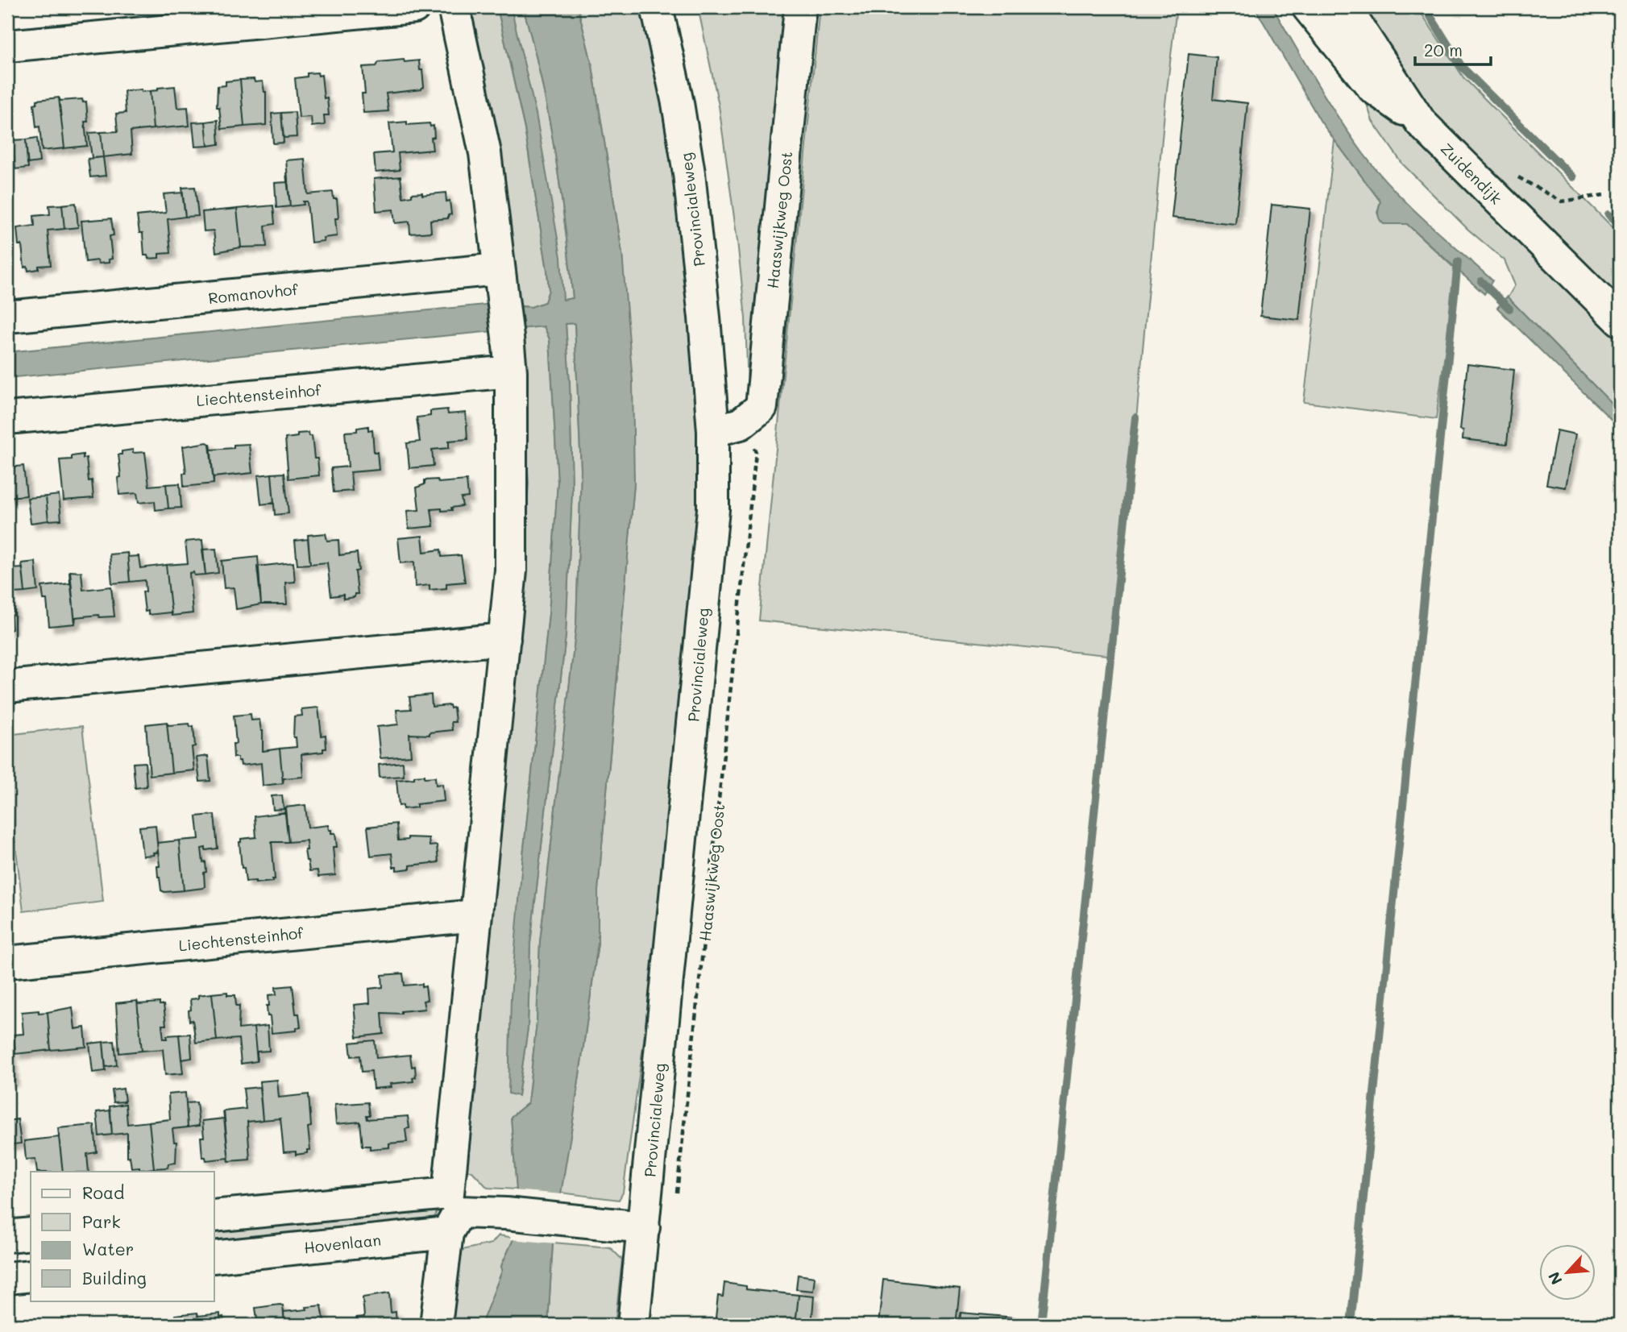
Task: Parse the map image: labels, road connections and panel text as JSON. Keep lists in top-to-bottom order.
{
  "streets": {
    "street": [
      "Zuidendijk",
      "Provincialeweg",
      "Haaswijkweg Oost",
      "Romanovhof",
      "Liechtensteinhof",
      "Hovenlaan"
    ]
  },
  "crossings": [
    ["Provincialeweg", "Haaswijkweg Oost"],
    ["Provincialeweg", "Hovenlaan"]
  ],
  "legend": [
    "Road",
    "Park",
    "Water",
    "Building"
  ],
  "scale_bar": "20 m",
  "north": "bottom left"
}
